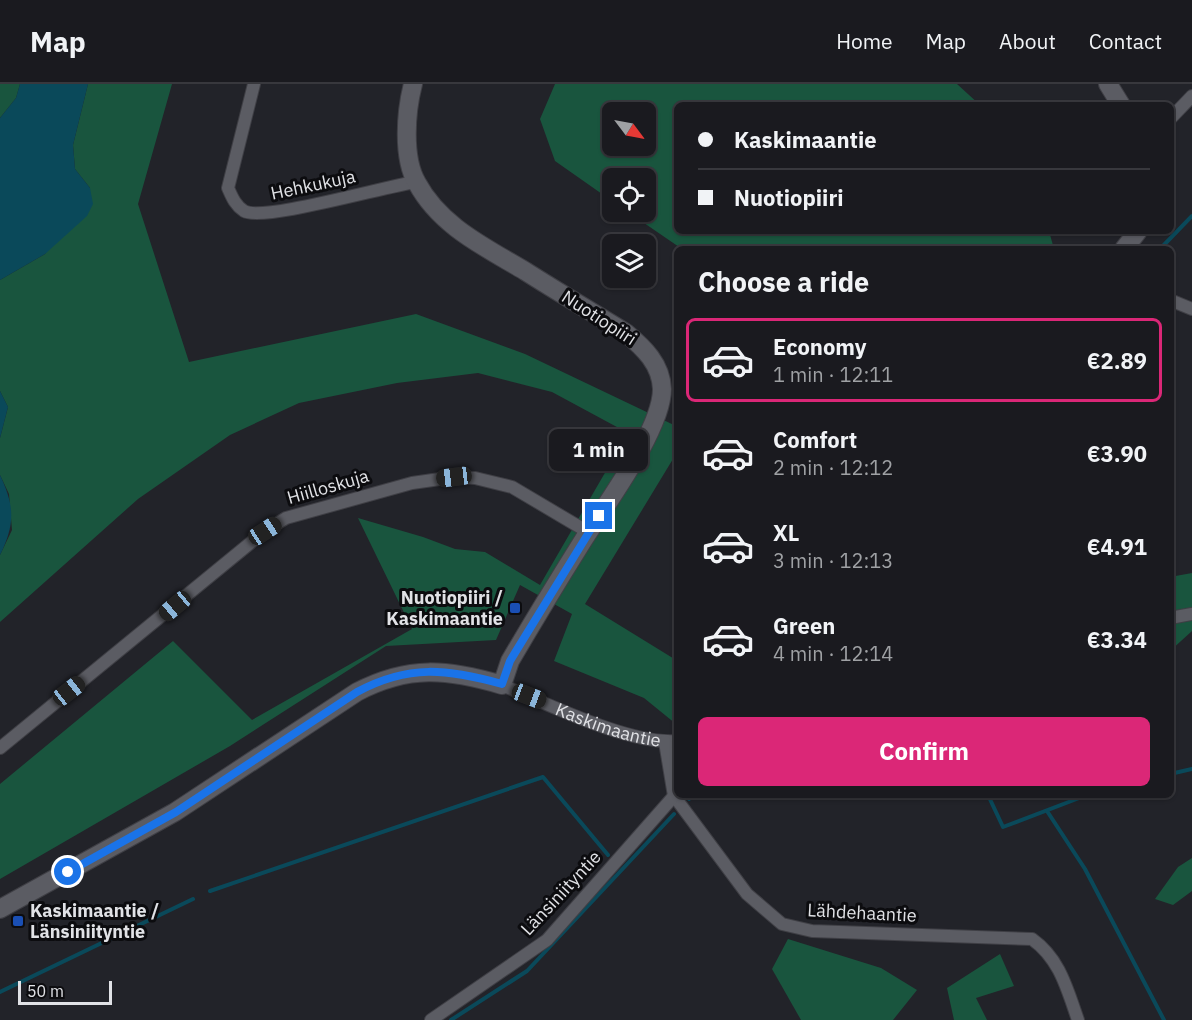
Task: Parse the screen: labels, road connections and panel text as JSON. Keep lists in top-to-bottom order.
{
  "streets": {
    "street": [
      "Hehkukuja",
      "Nuotiopiiri",
      "Hiilloskuja",
      "Kaskimaantie",
      "Länsiniityntie",
      "Lähdehaantie"
    ]
  },
  "crossings": [
    ["Hehkukuja", "Nuotiopiiri"],
    ["Nuotiopiiri", "Hiilloskuja"],
    ["Nuotiopiiri", "Kaskimaantie"],
    ["Kaskimaantie", "Lähdehaantie"],
    ["Länsiniityntie", "Lähdehaantie"]
  ],
  "places": {
    "transit": ["Nuotiopiiri / Kaskimaantie", "Kaskimaantie / Länsiniityntie"]
  },
  "scale_bar": "50 m",
  "north": "bottom right",
  "page": {
    "header": "Map",
    "nav": [
      "Home",
      "Map",
      "About",
      "Contact"
    ],
    "banner": ["Kaskimaantie", "Nuotiopiiri"],
    "heading": "Choose a ride",
    "list": [
      {
        "name": "Economy",
        "note": "1 min · 12:11",
        "value": "€2.89"
      },
      {
        "name": "Comfort",
        "note": "2 min · 12:12",
        "value": "€3.90"
      },
      {
        "name": "XL",
        "note": "3 min · 12:13",
        "value": "€4.91"
      },
      {
        "name": "Green",
        "note": "4 min · 12:14",
        "value": "€3.34"
      }
    ],
    "bubble": "1 min",
    "buttons": "Confirm",
    "scale": "50 m"
  }
}
